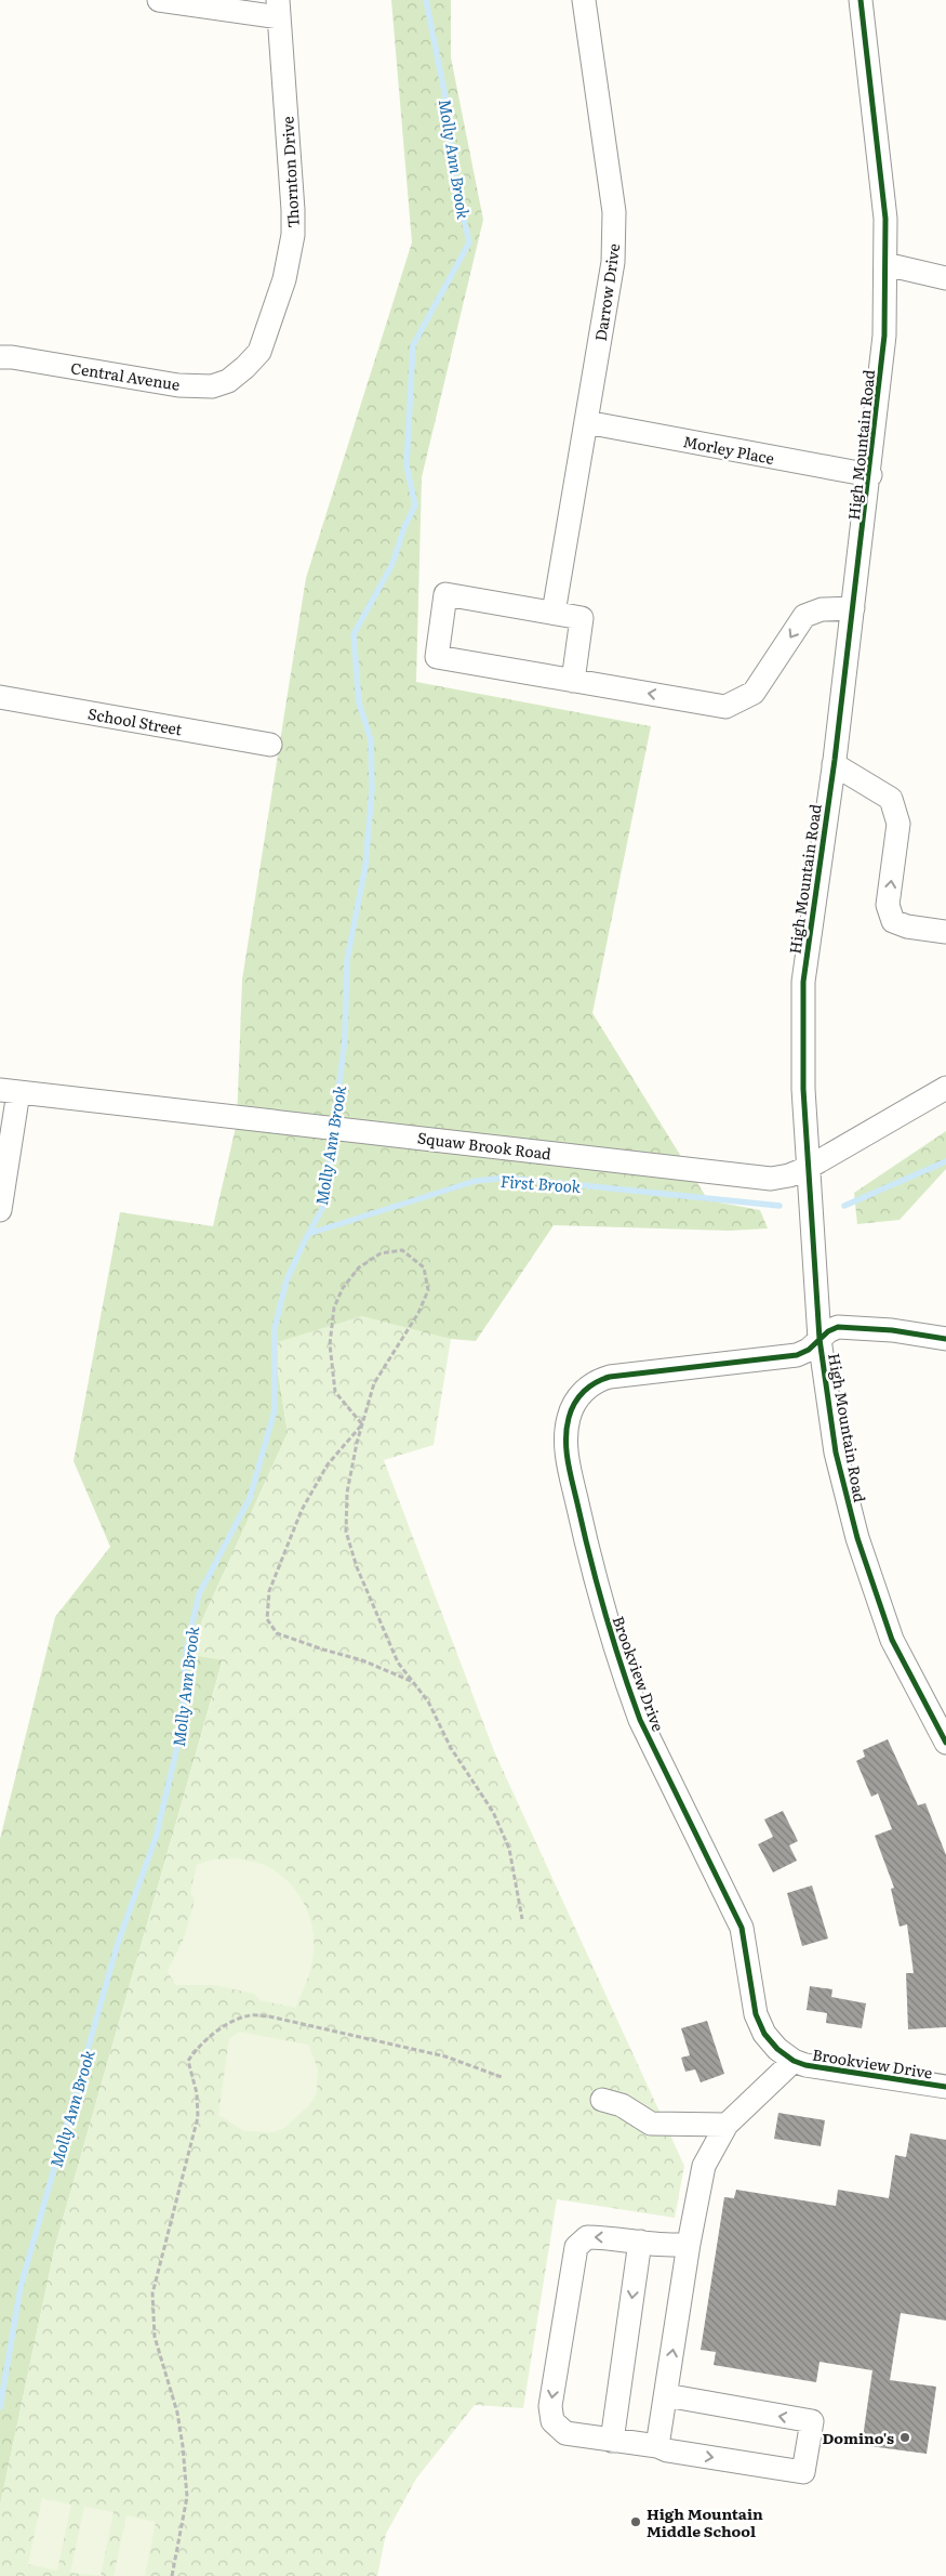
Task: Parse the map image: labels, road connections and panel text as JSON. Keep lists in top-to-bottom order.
{
  "streets": {
    "street": [
      "Thornton Drive",
      "Darrow Drive",
      "Central Avenue",
      "High Mountain Road",
      "Morley Place",
      "School Street",
      "Squaw Brook Road",
      "Brookview Drive"
    ]
  },
  "crossings": [
    ["Thornton Drive", "Central Avenue"],
    ["Darrow Drive", "Morley Place"],
    ["High Mountain Road", "Morley Place"],
    ["High Mountain Road", "Squaw Brook Road"],
    ["High Mountain Road", "Brookview Drive"]
  ],
  "water": ["Molly Ann Brook", "First Brook"],
  "places": ["Domino's", "High Mountain Middle School"]
}
